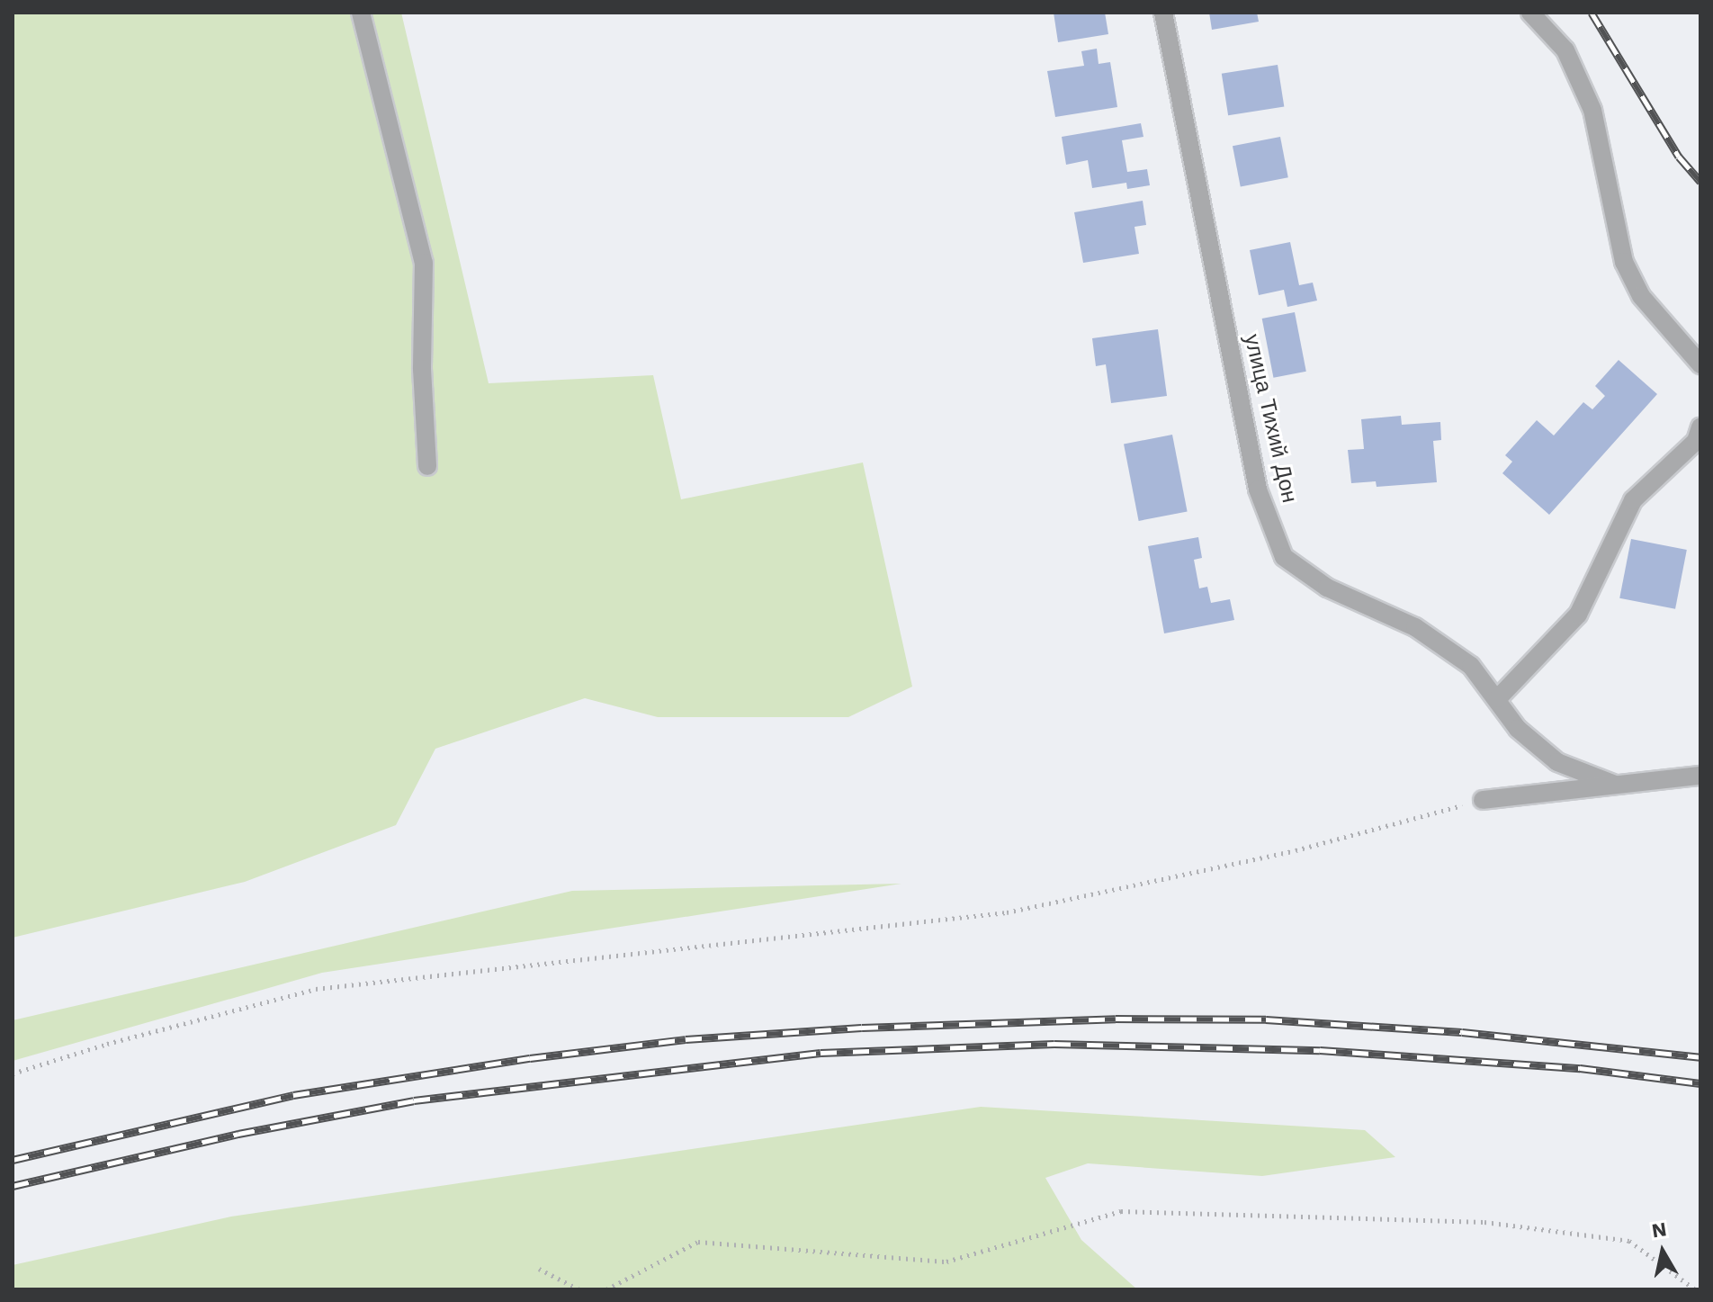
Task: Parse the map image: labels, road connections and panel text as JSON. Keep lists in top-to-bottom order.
{
  "streets": {
    "street": ["улица Тихий Дон"]
  },
  "north": "top"
}
